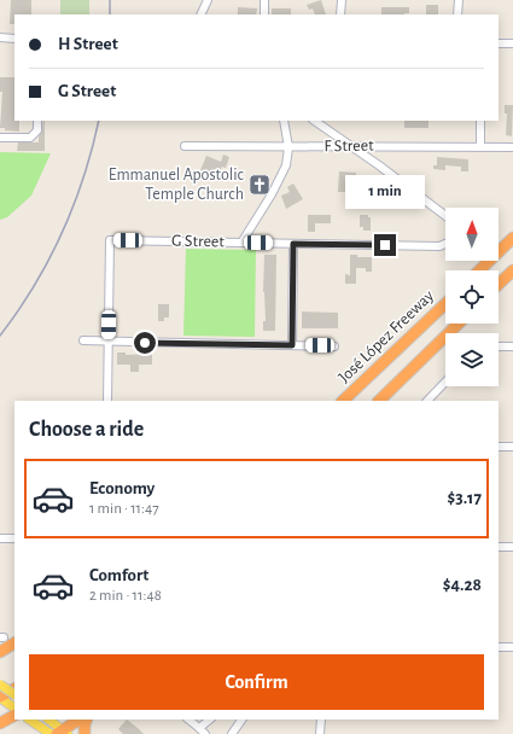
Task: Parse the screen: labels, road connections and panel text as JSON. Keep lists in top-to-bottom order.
{
  "streets": {
    "highway": ["José López Freeway"],
    "street": ["F Street", "G Street"]
  },
  "places": {
    "church": ["Emmanuel Apostolic Temple Church"]
  },
  "north": "top",
  "page": {
    "banner": ["H Street", "G Street"],
    "bubble": "1 min",
    "heading": "Choose a ride",
    "list": [
      {
        "name": "Economy",
        "note": "1 min · 11:47",
        "value": "$3.17"
      },
      {
        "name": "Comfort",
        "note": "2 min · 11:48",
        "value": "$4.28"
      }
    ],
    "buttons": "Confirm"
  }
}
